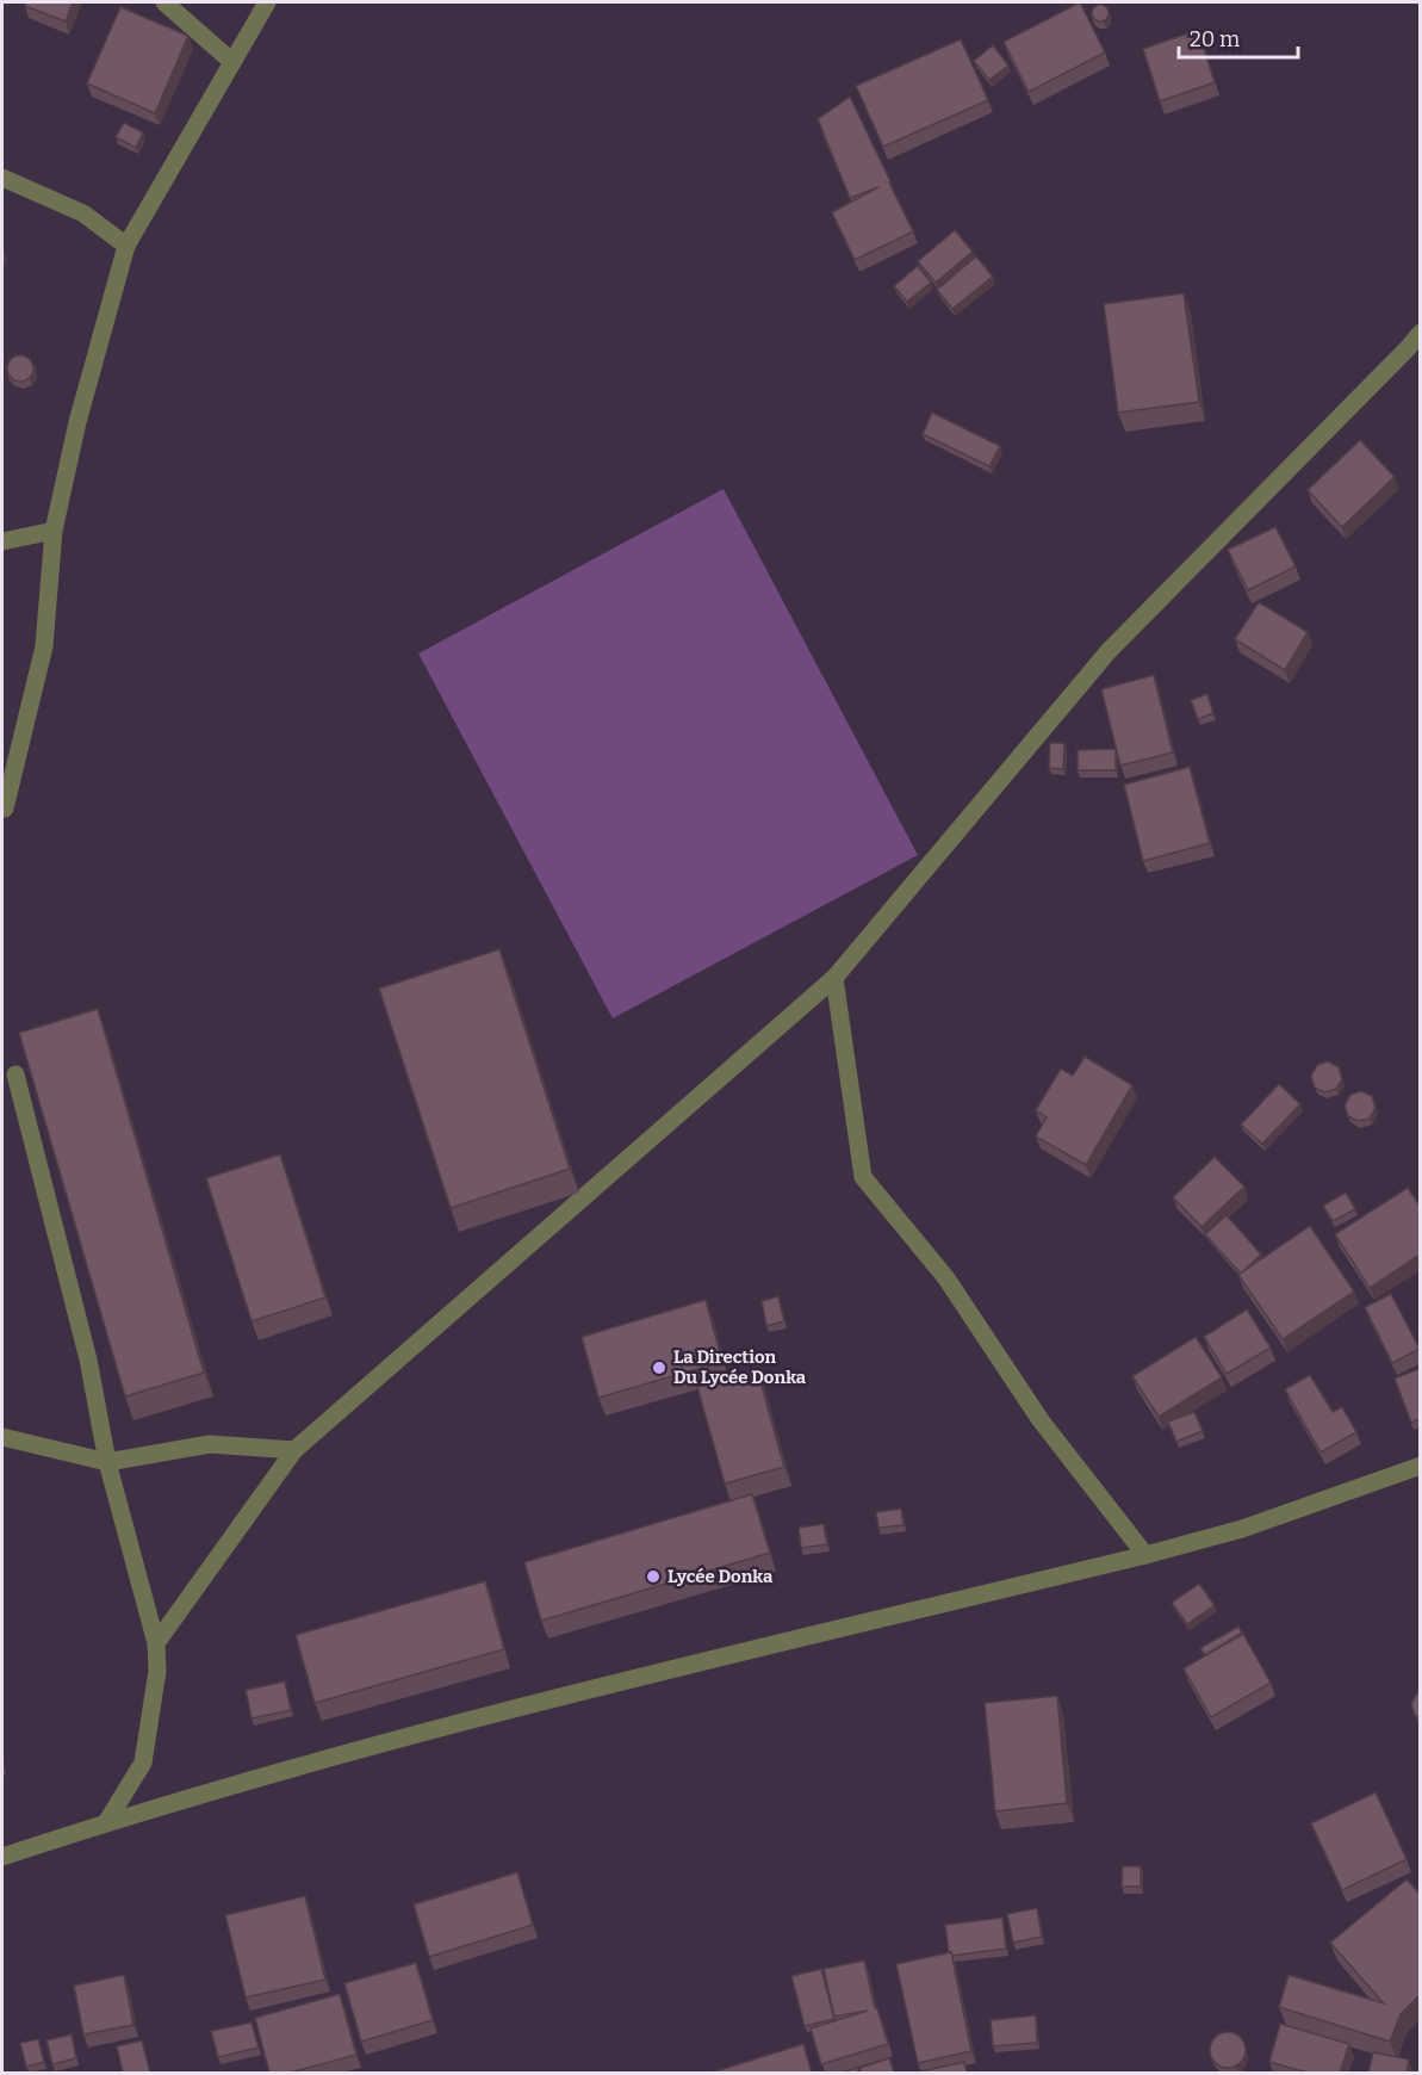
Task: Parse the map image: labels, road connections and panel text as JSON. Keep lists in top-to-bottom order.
{
  "places": ["La Direction Du Lycée Donka", "Lycée Donka"],
  "scale_bar": "20 m"
}
